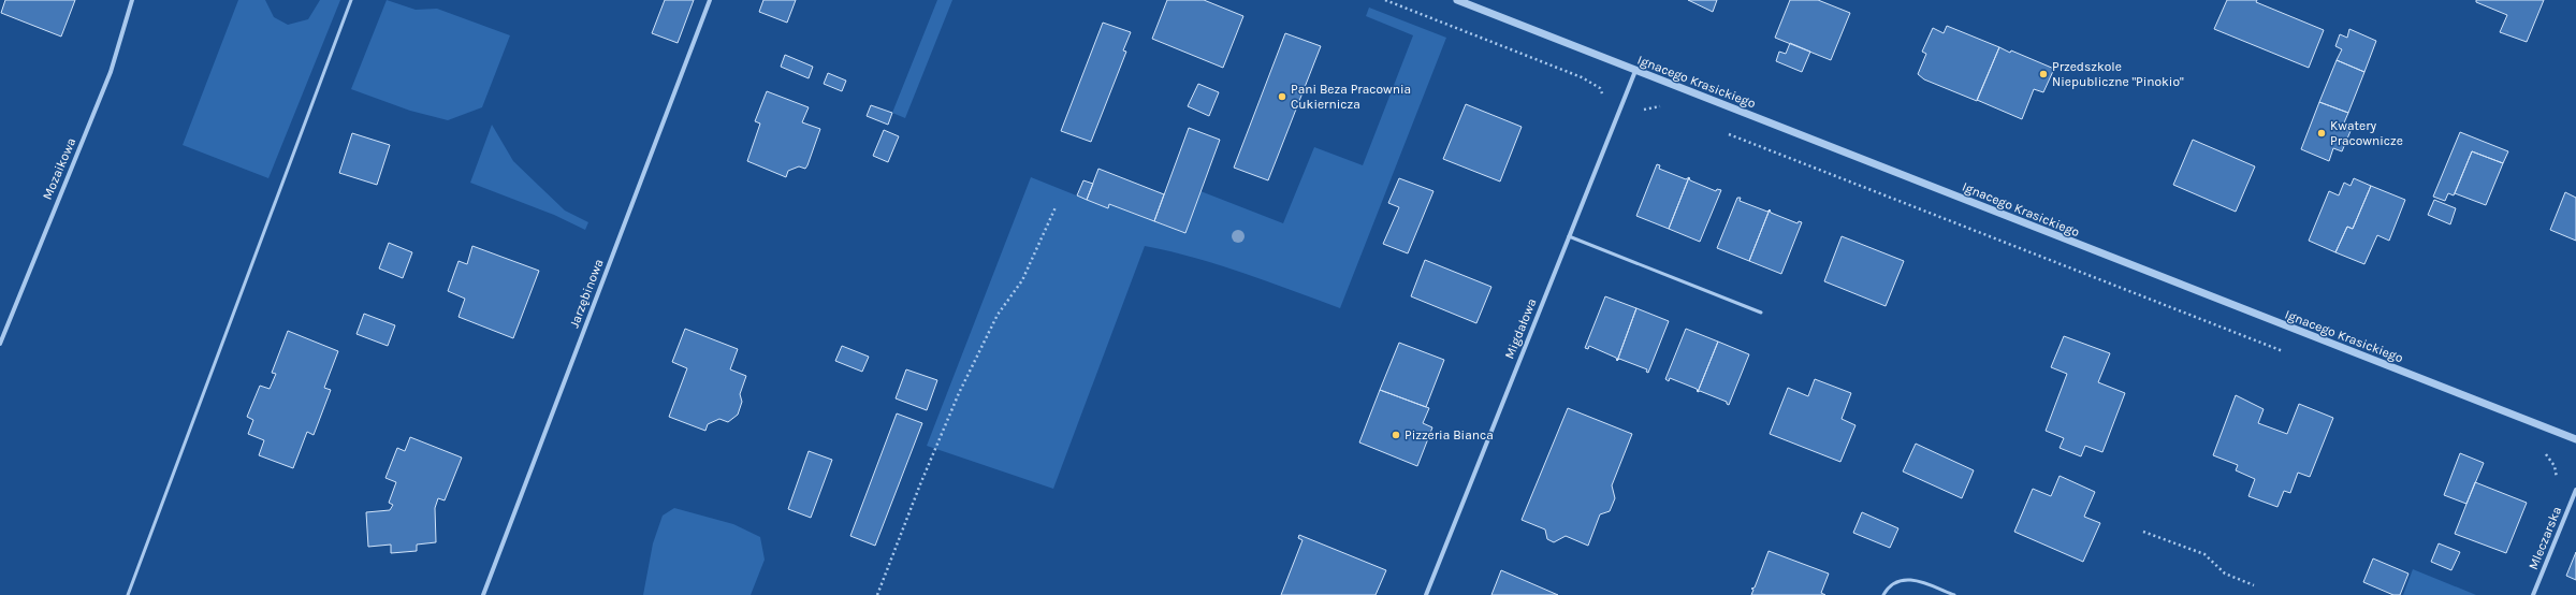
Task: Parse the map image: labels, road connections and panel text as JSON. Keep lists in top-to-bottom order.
{
  "streets": {
    "street": [
      "Ignacego Krasickiego",
      "Mozaikowa",
      "Jarzębinowa",
      "Migdałowa",
      "Mleczarska"
    ]
  },
  "crossings": [
    ["Ignacego Krasickiego", "Migdałowa"]
  ],
  "places": [
    "Przedszkole Niepubliczne \"Pinokio\"",
    "Pani Beza Pracownia Cukiernicza",
    "Kwatery Pracownicze",
    "Pizzeria Bianca"
  ]
}
